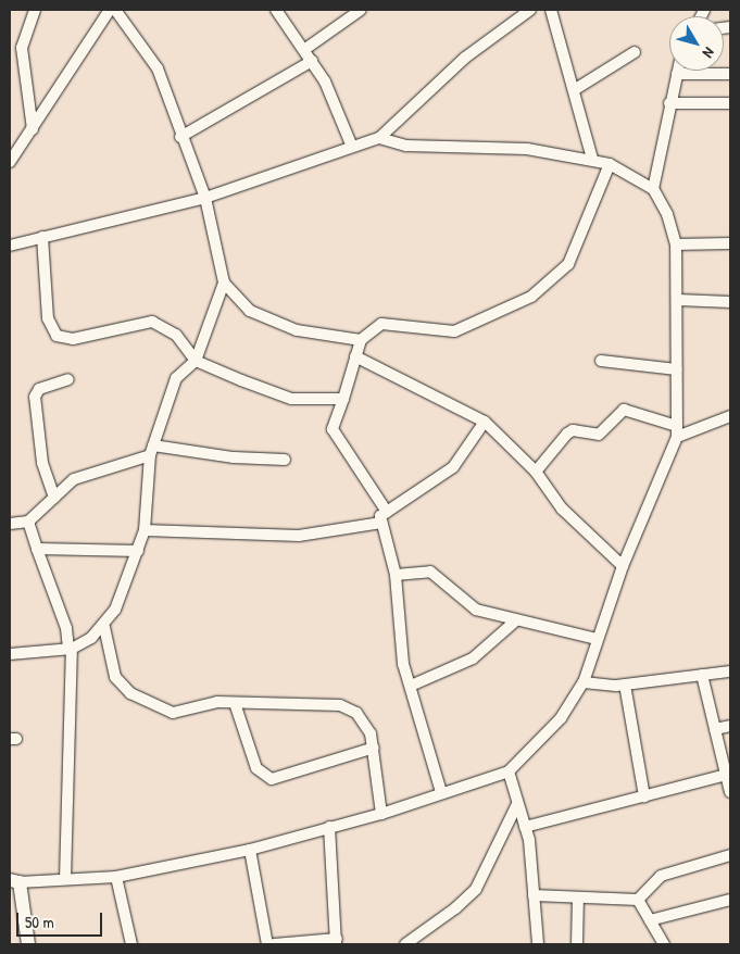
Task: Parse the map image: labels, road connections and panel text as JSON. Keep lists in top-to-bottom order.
{
  "scale_bar": "50 m",
  "north": "bottom right"
}
